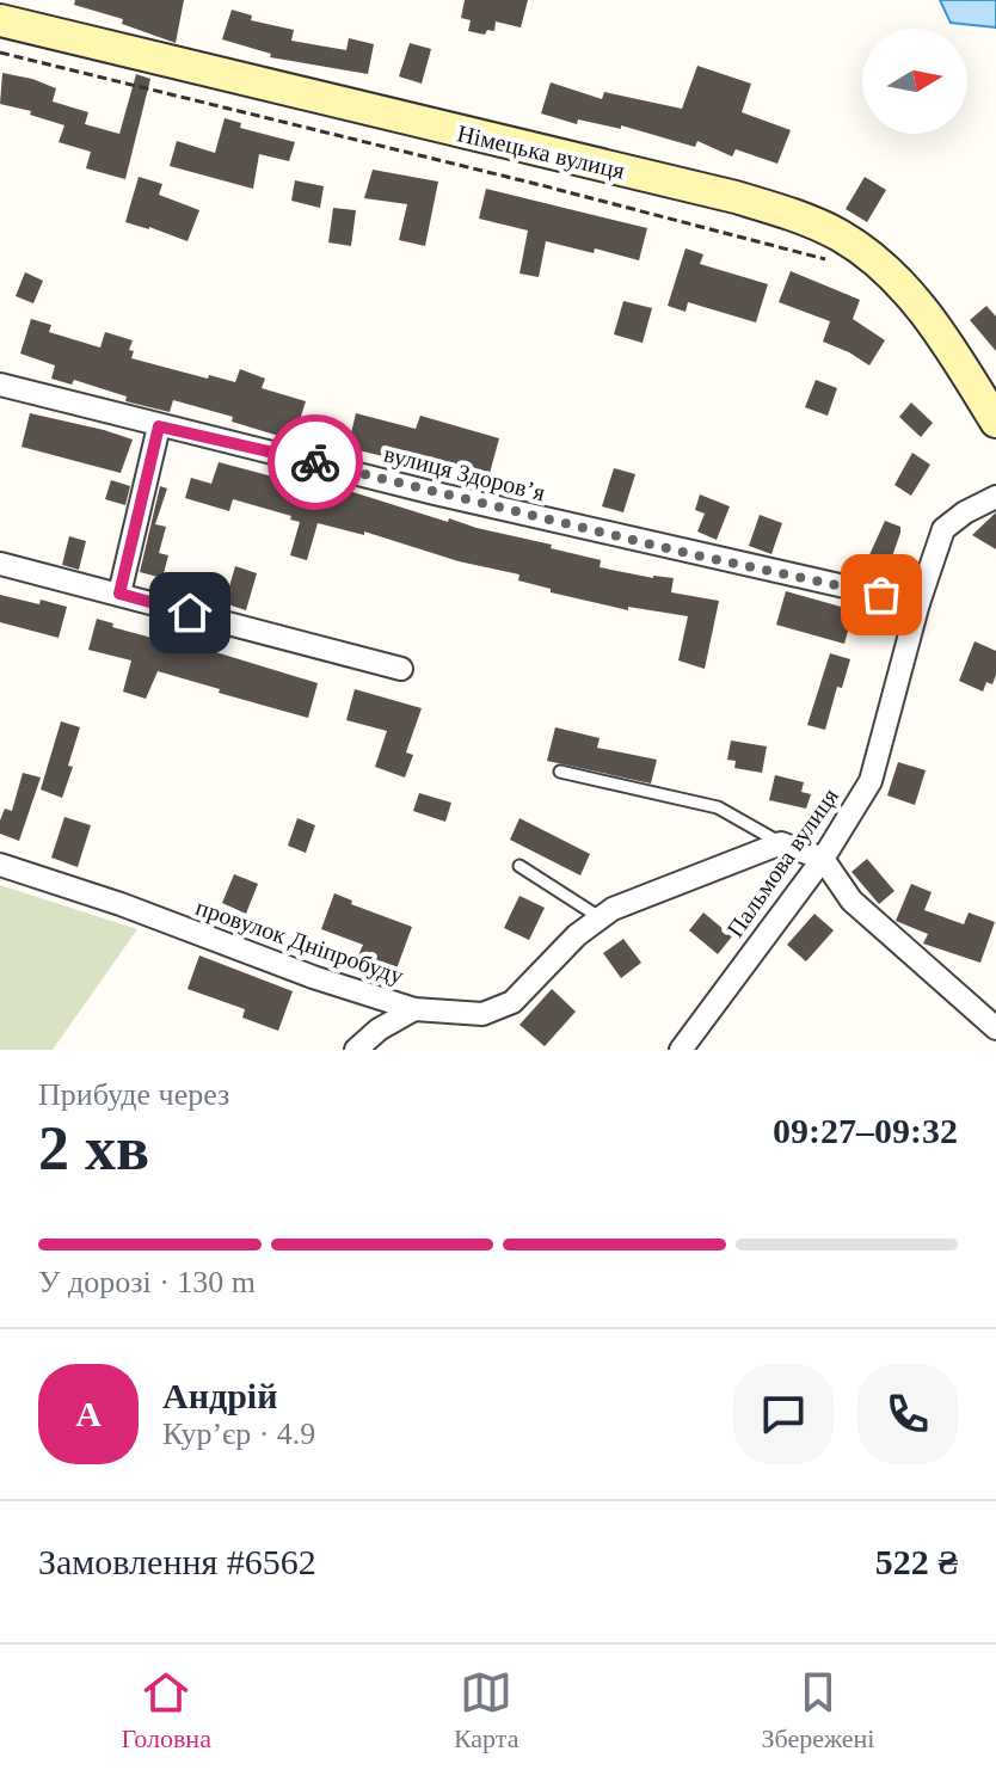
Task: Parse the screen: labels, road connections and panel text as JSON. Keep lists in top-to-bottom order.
{
  "streets": {
    "main road": ["Німецька вулиця"],
    "street": ["вулиця Здоровʼя", "Пальмова вулиця", "провулок Дніпробуду"]
  },
  "crossings": [
    ["вулиця Здоровʼя", "Пальмова вулиця"],
    ["Пальмова вулиця", "провулок Дніпробуду"]
  ],
  "north": "right",
  "page": {
    "heading": ["2 хв", "Прибуде через", "09:27–09:32"],
    "panel": [
      "Андрій",
      "Кур’єр · 4.9",
      "Замовлення #6562",
      "522 ₴"
    ],
    "bar": "У дорозі · 130 m",
    "round": "А",
    "tabs": ["Головна", "Карта", "Збережені"]
  }
}
